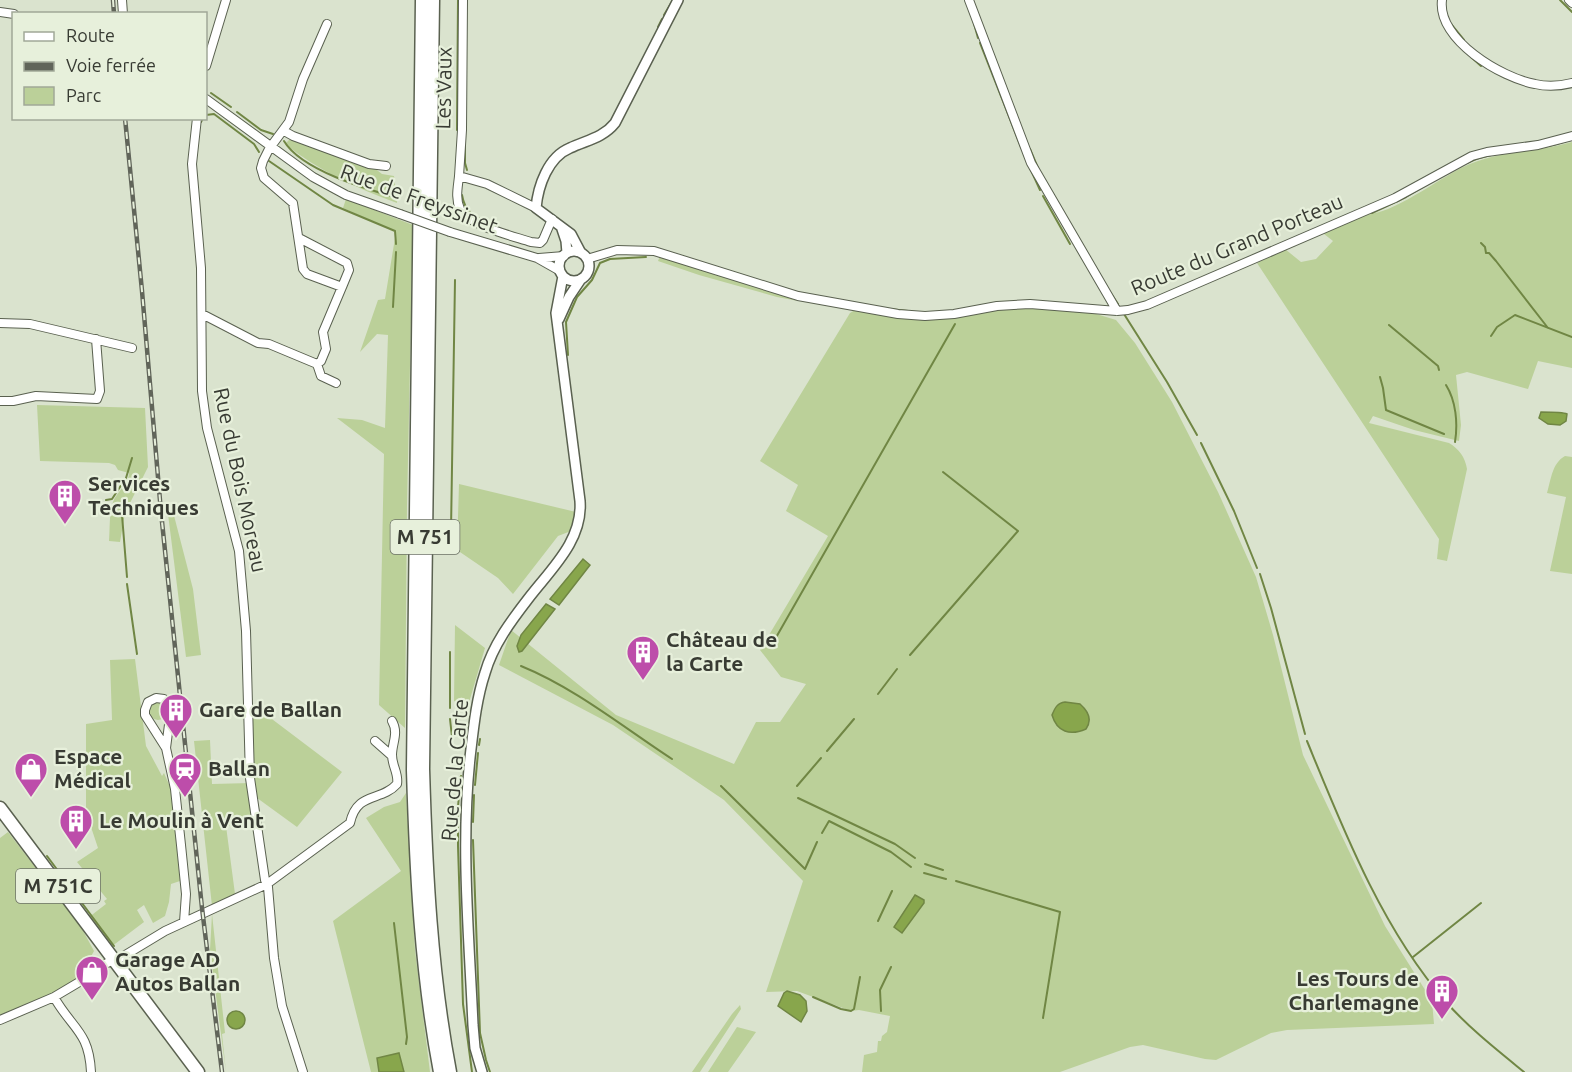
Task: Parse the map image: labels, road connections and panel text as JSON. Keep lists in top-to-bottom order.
{
  "streets": {
    "main road": ["M 751", "M 751C"],
    "street": [
      "Les Vaux",
      "Rue de Freyssinet",
      "Route du Grand Porteau",
      "Rue du Bois Moreau",
      "Rue de la Carte"
    ]
  },
  "crossings": [
    ["Route du Grand Porteau", "Rue de la Carte"]
  ],
  "places": {
    "building": [
      "Services Techniques",
      "Château de la Carte",
      "Gare de Ballan",
      "Le Moulin à Vent",
      "Les Tours de Charlemagne"
    ],
    "shop": ["Espace Médical", "Garage AD Autos Ballan"],
    "station": ["Ballan"]
  },
  "legend": ["Route", "Voie ferrée", "Parc"]
}
